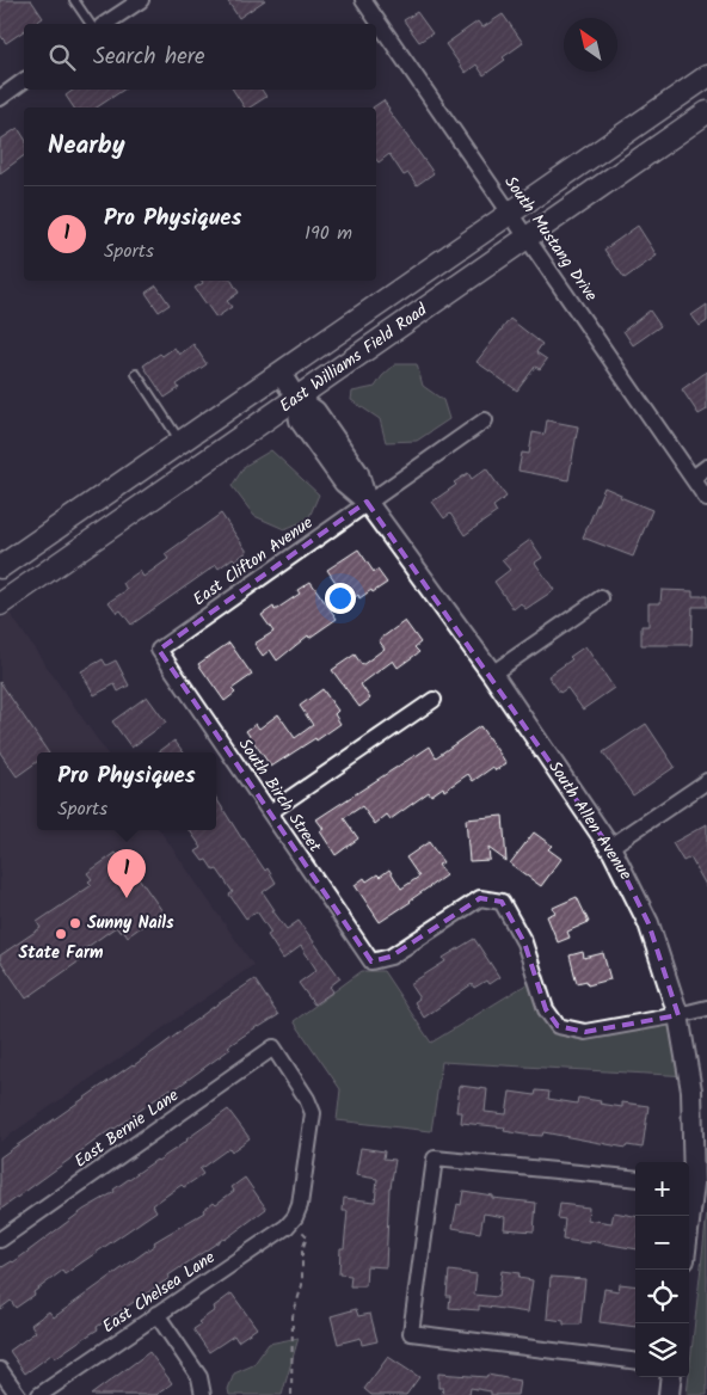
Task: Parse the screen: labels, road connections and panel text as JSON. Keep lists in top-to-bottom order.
{
  "streets": {
    "main road": ["East Williams Field Road"],
    "street": [
      "South Mustang Drive",
      "East Clifton Avenue",
      "South Birch Street",
      "South Allen Avenue",
      "East Bernie Lane",
      "East Chelsea Lane"
    ]
  },
  "crossings": [
    ["South Mustang Drive", "East Williams Field Road"],
    ["East Williams Field Road", "South Allen Avenue"],
    ["East Clifton Avenue", "South Birch Street"],
    ["East Clifton Avenue", "South Allen Avenue"],
    ["South Birch Street", "South Allen Avenue"],
    ["East Bernie Lane", "East Chelsea Lane"]
  ],
  "places": ["Sunny Nails", "State Farm"],
  "north": "top left",
  "page": {
    "search": "Search here",
    "heading": "Nearby",
    "list": [
      {
        "mark": "1",
        "name": "Pro Physiques",
        "note": "Sports",
        "value": "190 m"
      }
    ],
    "popup": ["Pro Physiques", "Sports"],
    "pins": "1",
    "map_buttons": ["+", "−"]
  }
}
